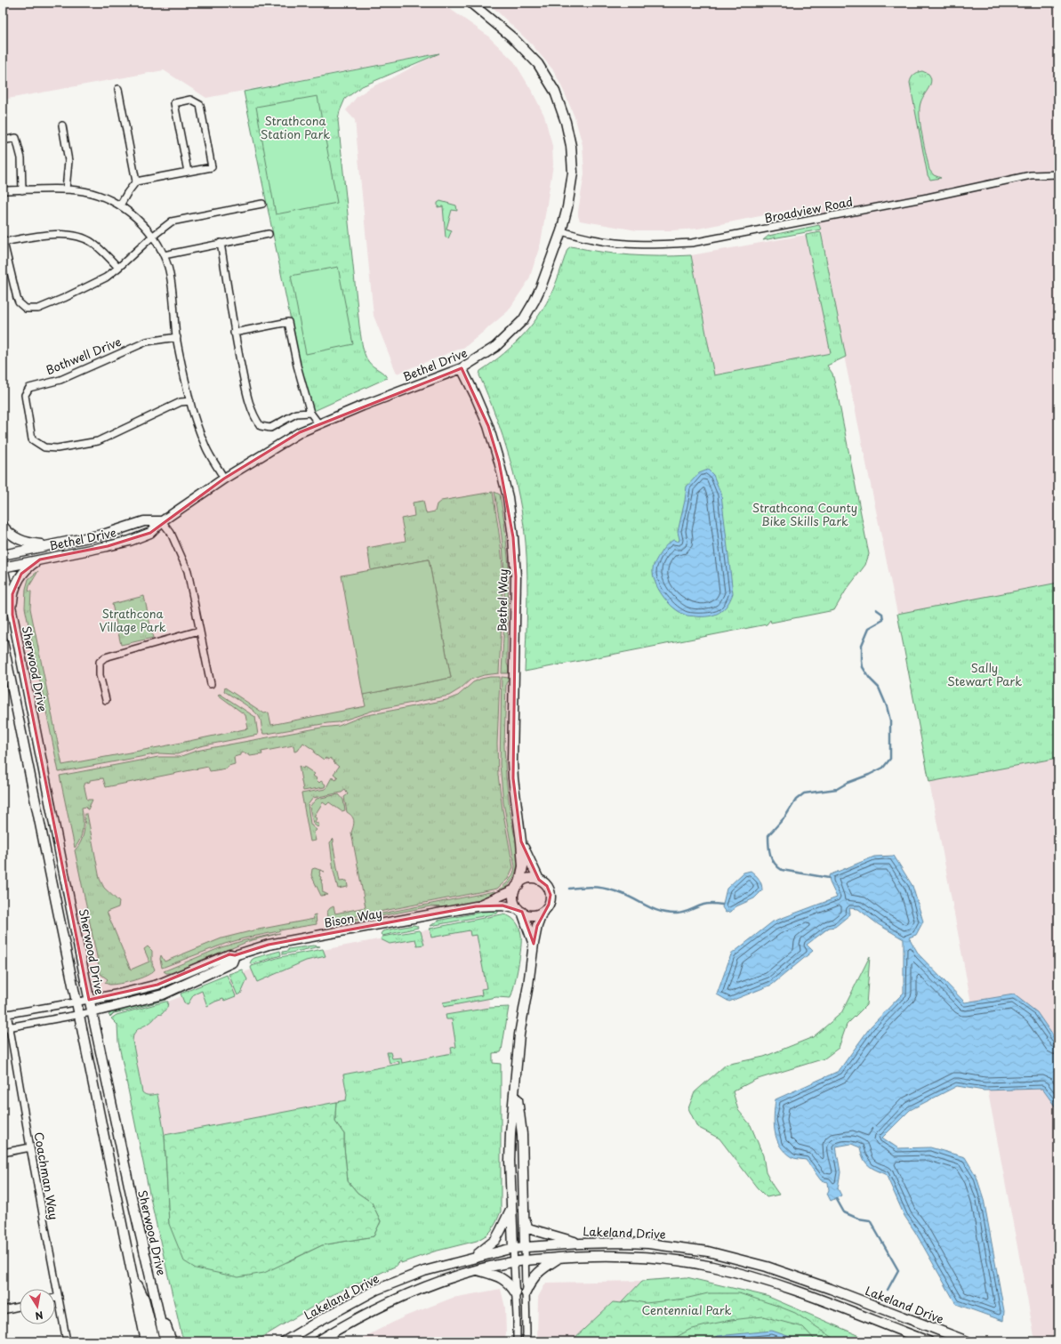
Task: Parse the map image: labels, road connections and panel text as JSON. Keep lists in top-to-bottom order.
{
  "streets": {
    "main road": [
      "Bethel Drive",
      "Bethel Way",
      "Sherwood Drive",
      "Bison Way",
      "Lakeland Drive"
    ],
    "street": ["Broadview Road", "Bothwell Drive", "Coachman Way"]
  },
  "crossings": [
    ["Broadview Road", "Bethel Drive"],
    ["Bethel Drive", "Bethel Way"],
    ["Bethel Drive", "Sherwood Drive"],
    ["Bethel Way", "Bison Way"],
    ["Sherwood Drive", "Bison Way"]
  ],
  "parks": [
    "Strathcona Station Park",
    "Strathcona County Bike Skills Park",
    "Strathcona Village Park",
    "Sally Stewart Park",
    "Centennial Park"
  ],
  "north": "bottom"
}
